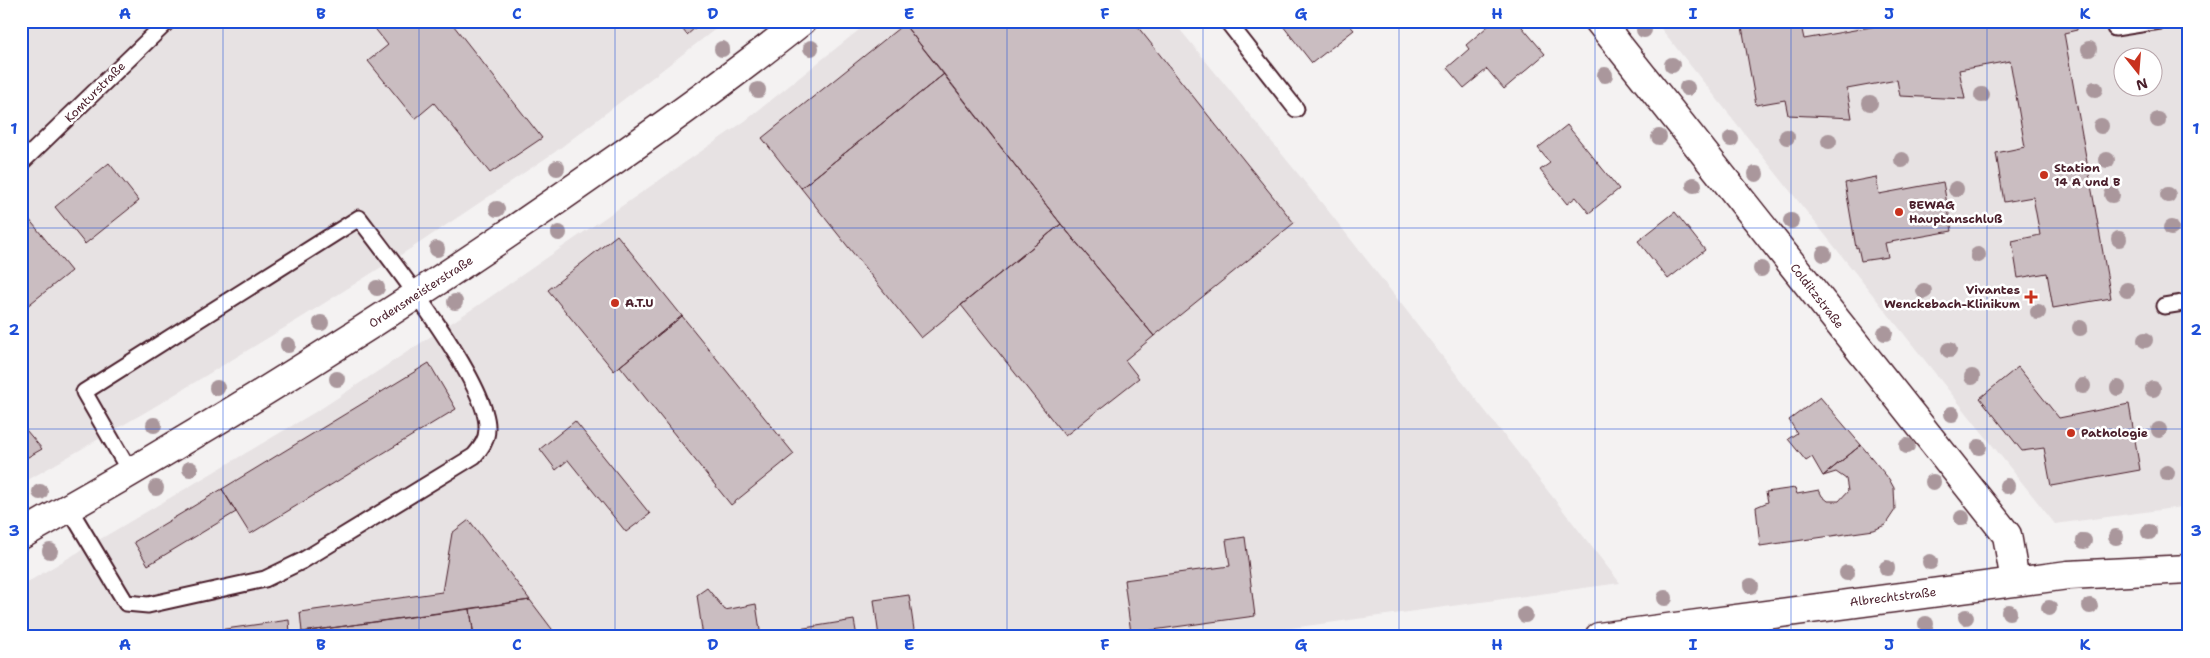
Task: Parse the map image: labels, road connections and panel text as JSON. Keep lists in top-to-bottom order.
{
  "streets": {
    "street": ["Ordensmeisterstraße", "Colditzstraße", "Albrechtstraße"],
    "lane": ["Komturstraße"]
  },
  "crossings": [
    ["Colditzstraße", "Albrechtstraße"]
  ],
  "places": {
    "other": [
      "Station 14 A und B",
      "BEWAG Hauptanschluß",
      "A.T.U",
      "Pathologie"
    ],
    "health": ["Vivantes Wenckebach-Klinikum"]
  },
  "north": "bottom",
  "grid": {
    "columns": [
      "A",
      "B",
      "C",
      "D",
      "E",
      "F",
      "G",
      "H",
      "I",
      "J",
      "K"
    ],
    "rows": ["1", "2", "3"]
  }
}
